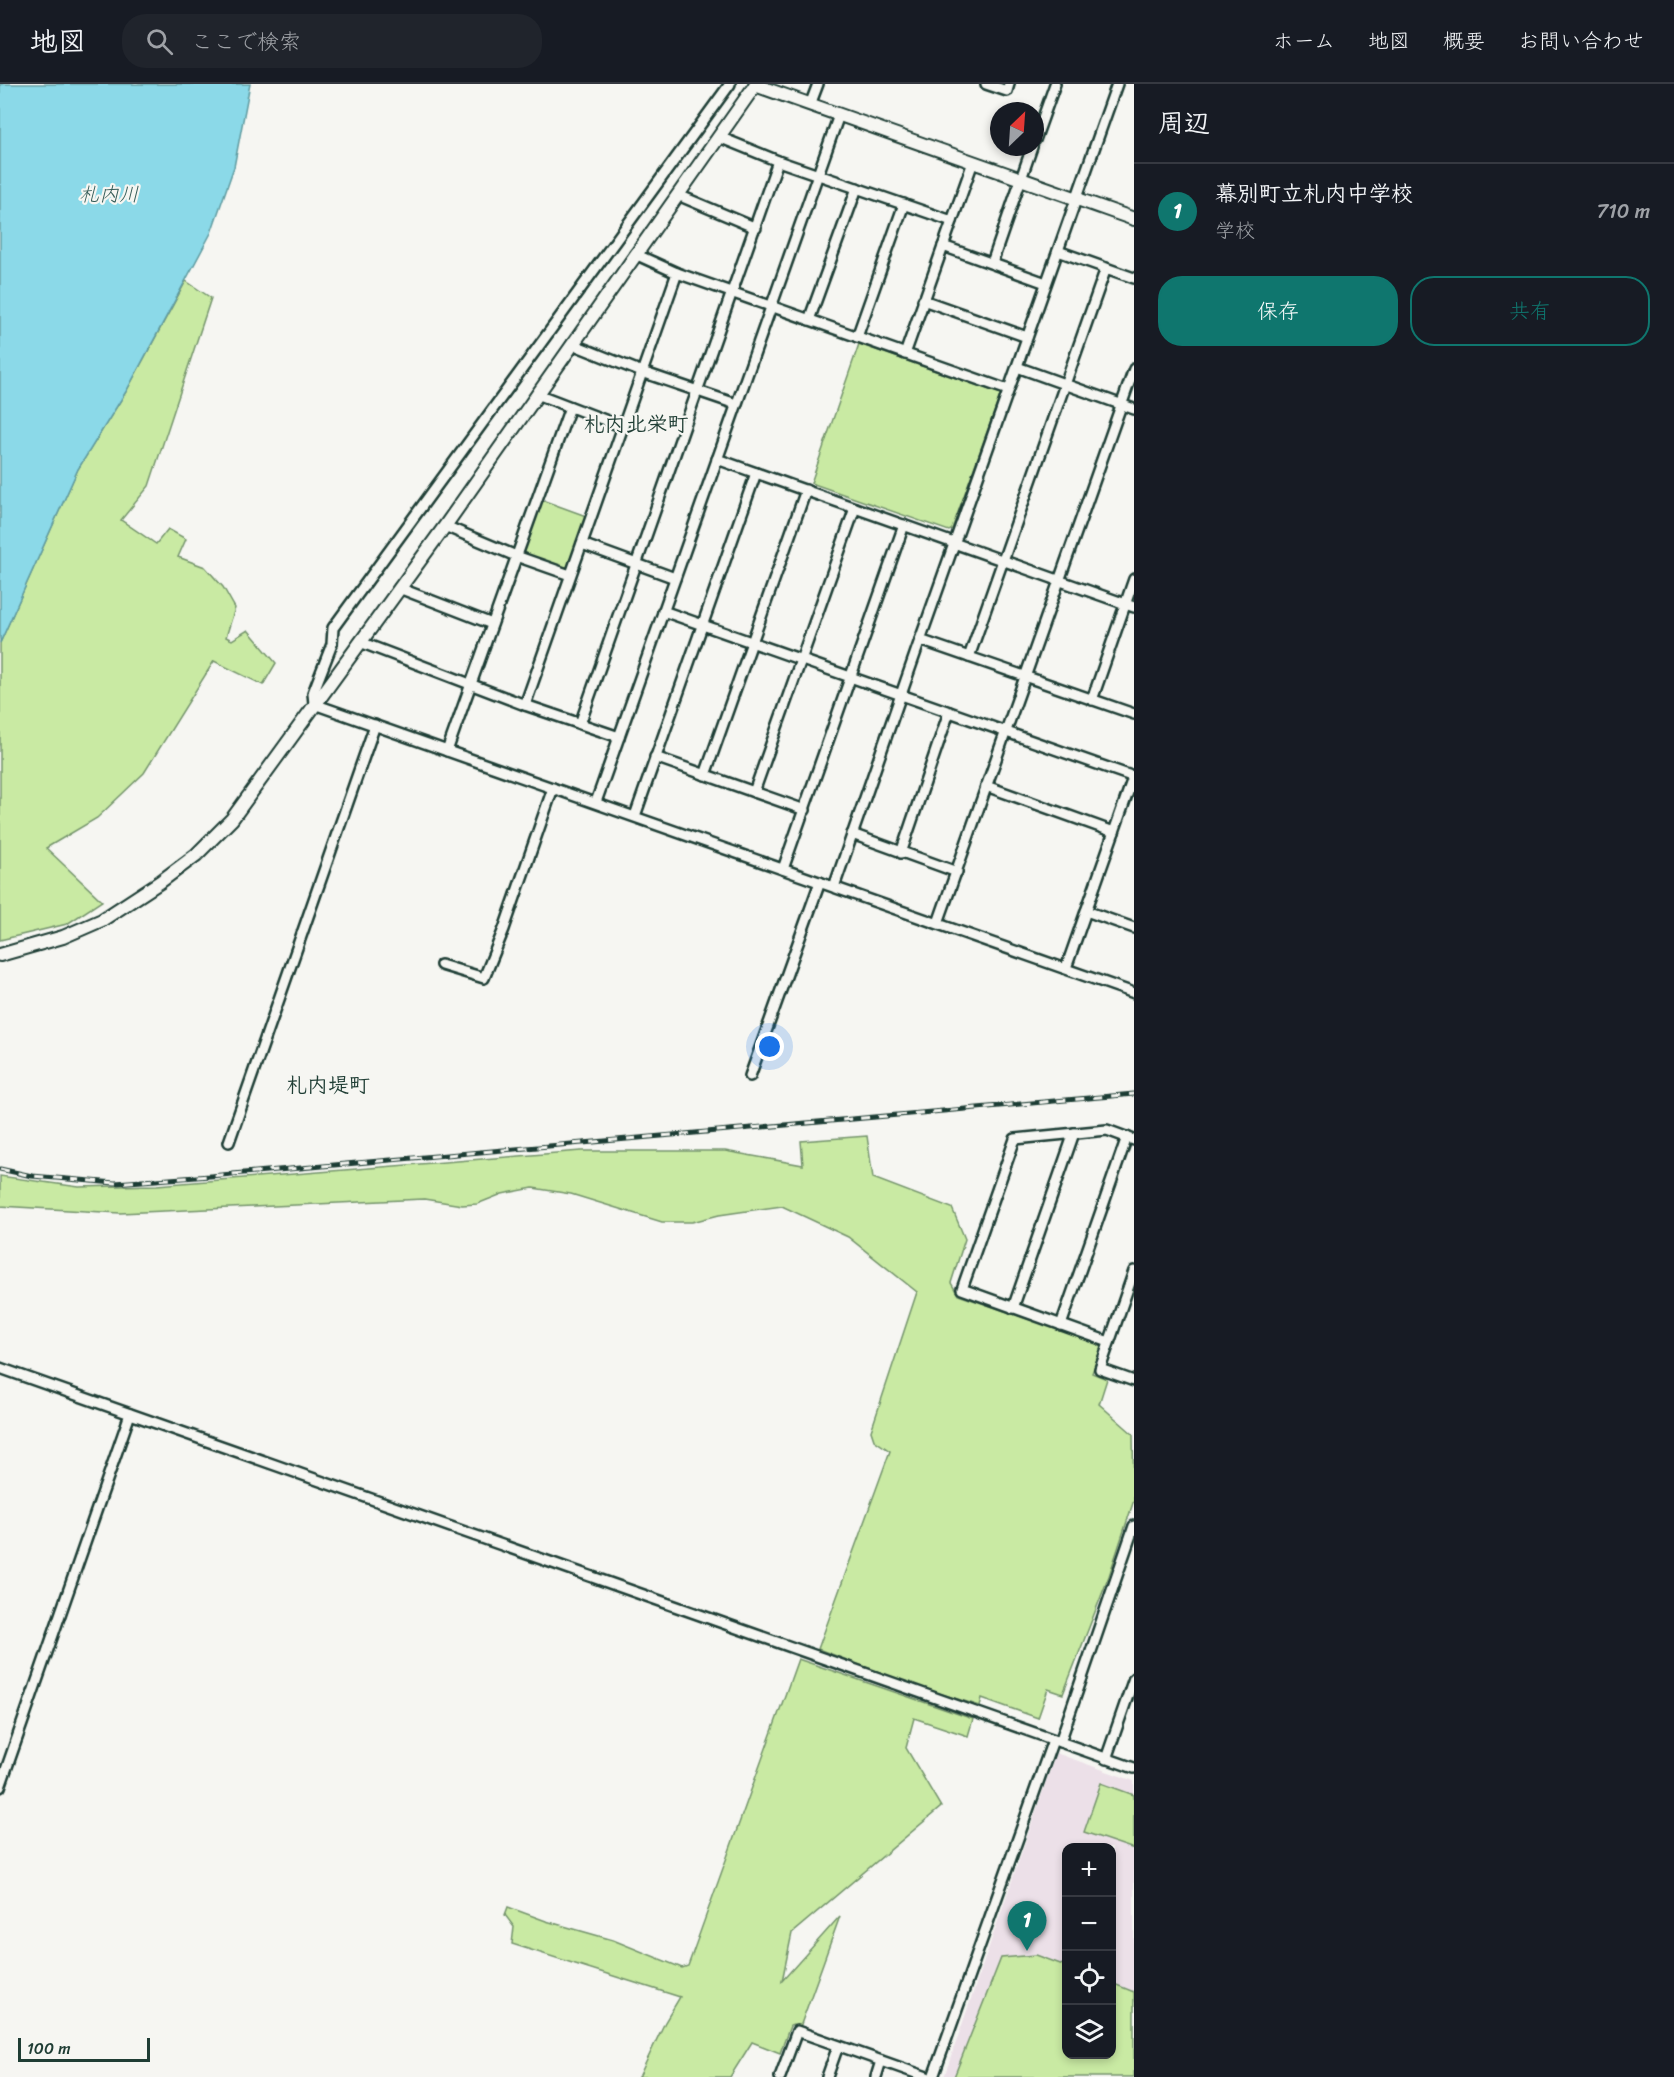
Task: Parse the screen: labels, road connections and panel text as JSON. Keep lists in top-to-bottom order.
{
  "districts": ["札内北栄町", "札内堤町"],
  "water": ["札内川"],
  "scale_bar": "100 m",
  "north": "top right",
  "page": {
    "header": "地図",
    "search": "ここで検索",
    "nav": [
      "ホーム",
      "地図",
      "概要",
      "お問い合わせ"
    ],
    "heading": "周辺",
    "list": [
      {
        "mark": "1",
        "name": "幕別町立札内中学校",
        "note": "学校",
        "value": "710 m"
      }
    ],
    "buttons": ["保存", "共有"],
    "map_buttons": ["+", "−"],
    "pins": "1",
    "scale": "100 m"
  }
}
